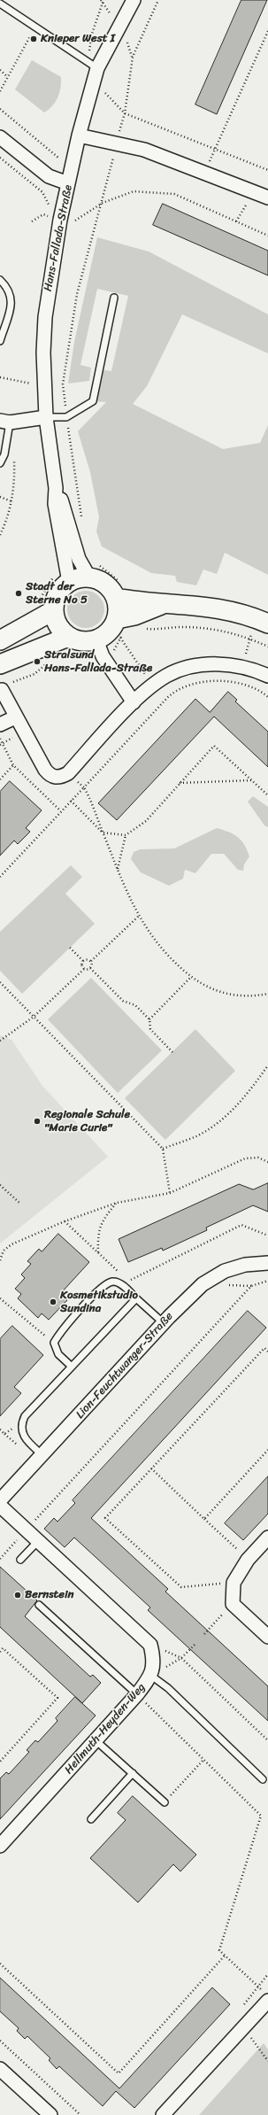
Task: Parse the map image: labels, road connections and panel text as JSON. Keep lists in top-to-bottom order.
{
  "streets": {
    "street": ["Hans-Fallada-Straße", "Lion-Feuchtwanger-Straße", "Hellmuth-Heyden-Weg"]
  },
  "places": [
    "Knieper West I",
    "Stadt der Sterne No 5",
    "Stralsund Hans-Fallada-Straße",
    "Regionale Schule \"Marie Curie\"",
    "Kosmetikstudio Sundina",
    "Bernstein"
  ]
}
